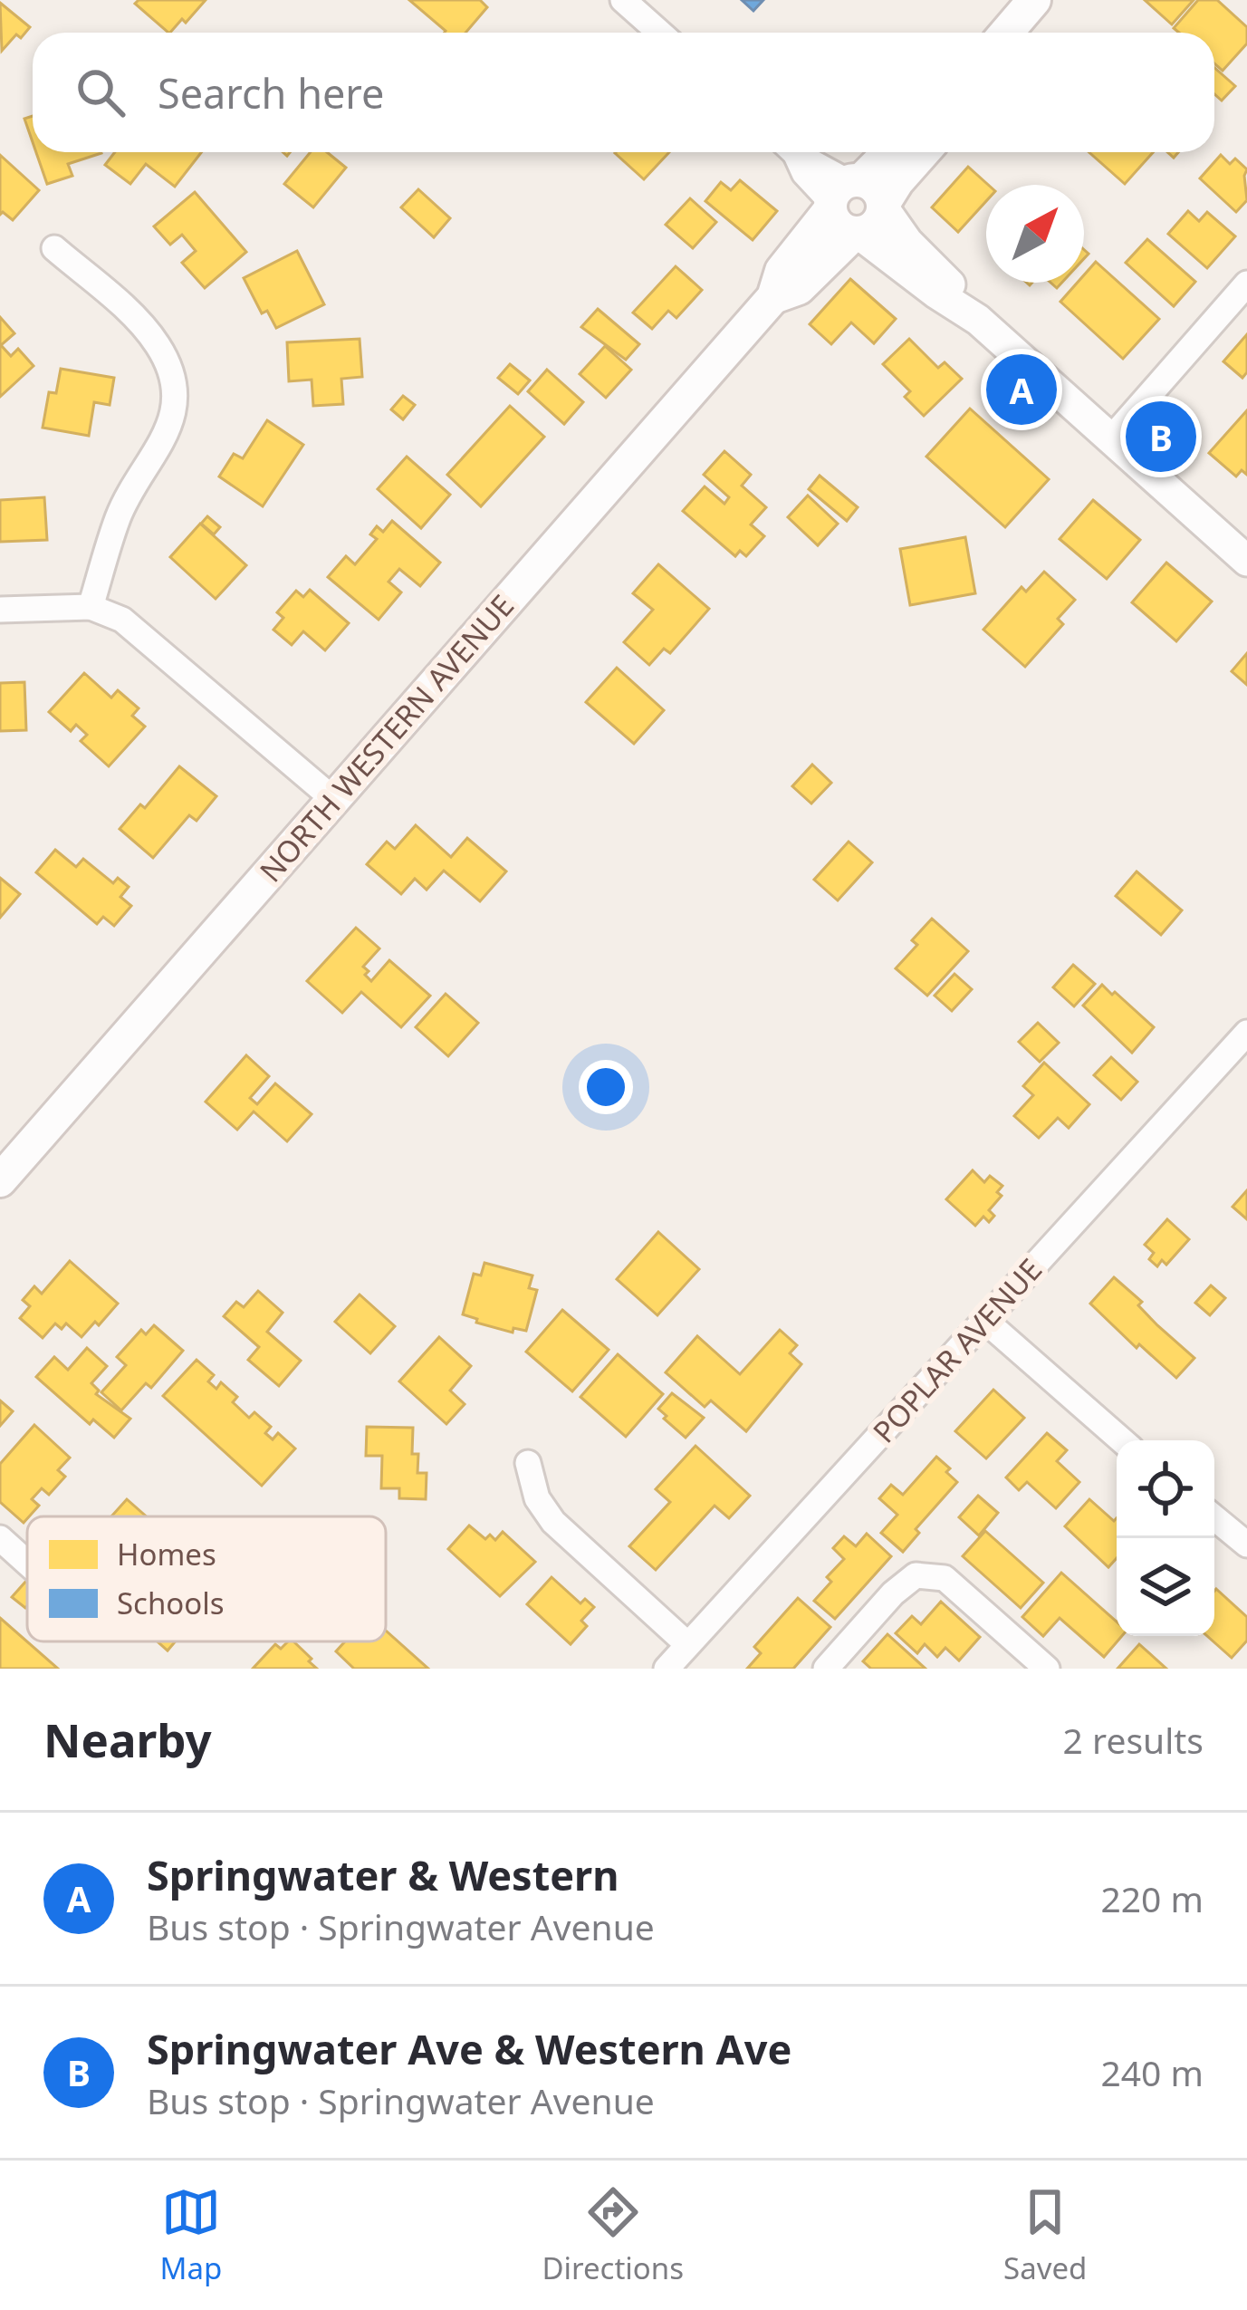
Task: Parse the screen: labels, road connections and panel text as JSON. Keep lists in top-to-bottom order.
{
  "streets": {
    "main road": ["NORTH WESTERN AVENUE"],
    "street": ["POPLAR AVENUE"]
  },
  "legend": ["Homes", "Schools"],
  "north": "top right",
  "page": {
    "search": "Search here",
    "pins": ["A", "B"],
    "heading": ["Nearby", "2 results"],
    "list": [
      {
        "mark": "A",
        "name": "Springwater & Western",
        "note": "Bus stop · Springwater Avenue",
        "value": "220 m"
      },
      {
        "mark": "B",
        "name": "Springwater Ave & Western Ave",
        "note": "Bus stop · Springwater Avenue",
        "value": "240 m"
      }
    ],
    "nav": ["Map", "Directions", "Saved"]
  }
}
